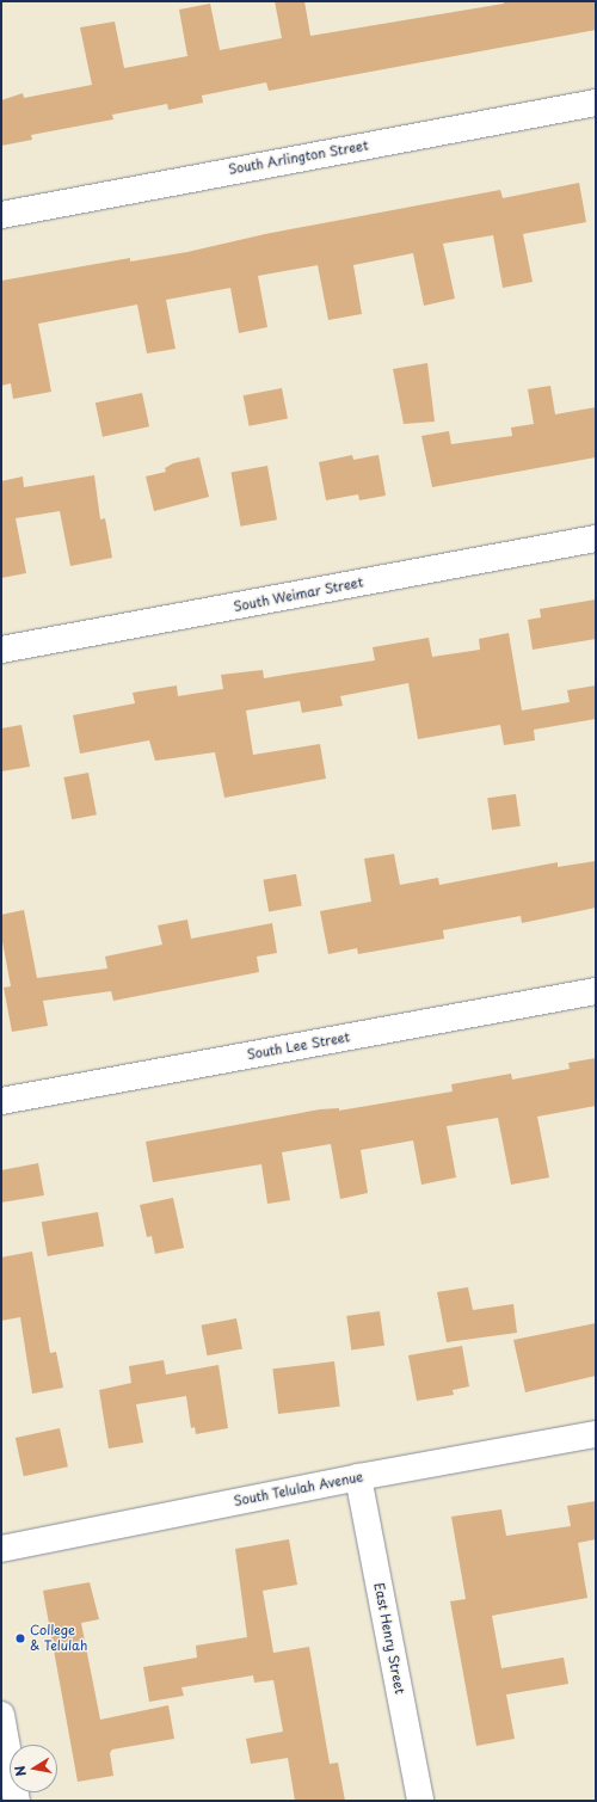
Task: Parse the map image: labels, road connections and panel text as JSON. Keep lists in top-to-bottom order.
{
  "streets": {
    "street": [
      "South Arlington Street",
      "South Weimar Street",
      "South Lee Street",
      "South Telulah Avenue",
      "East Henry Street"
    ]
  },
  "crossings": [
    ["South Telulah Avenue", "East Henry Street"]
  ],
  "places": ["College & Telulah"],
  "north": "left"
}
